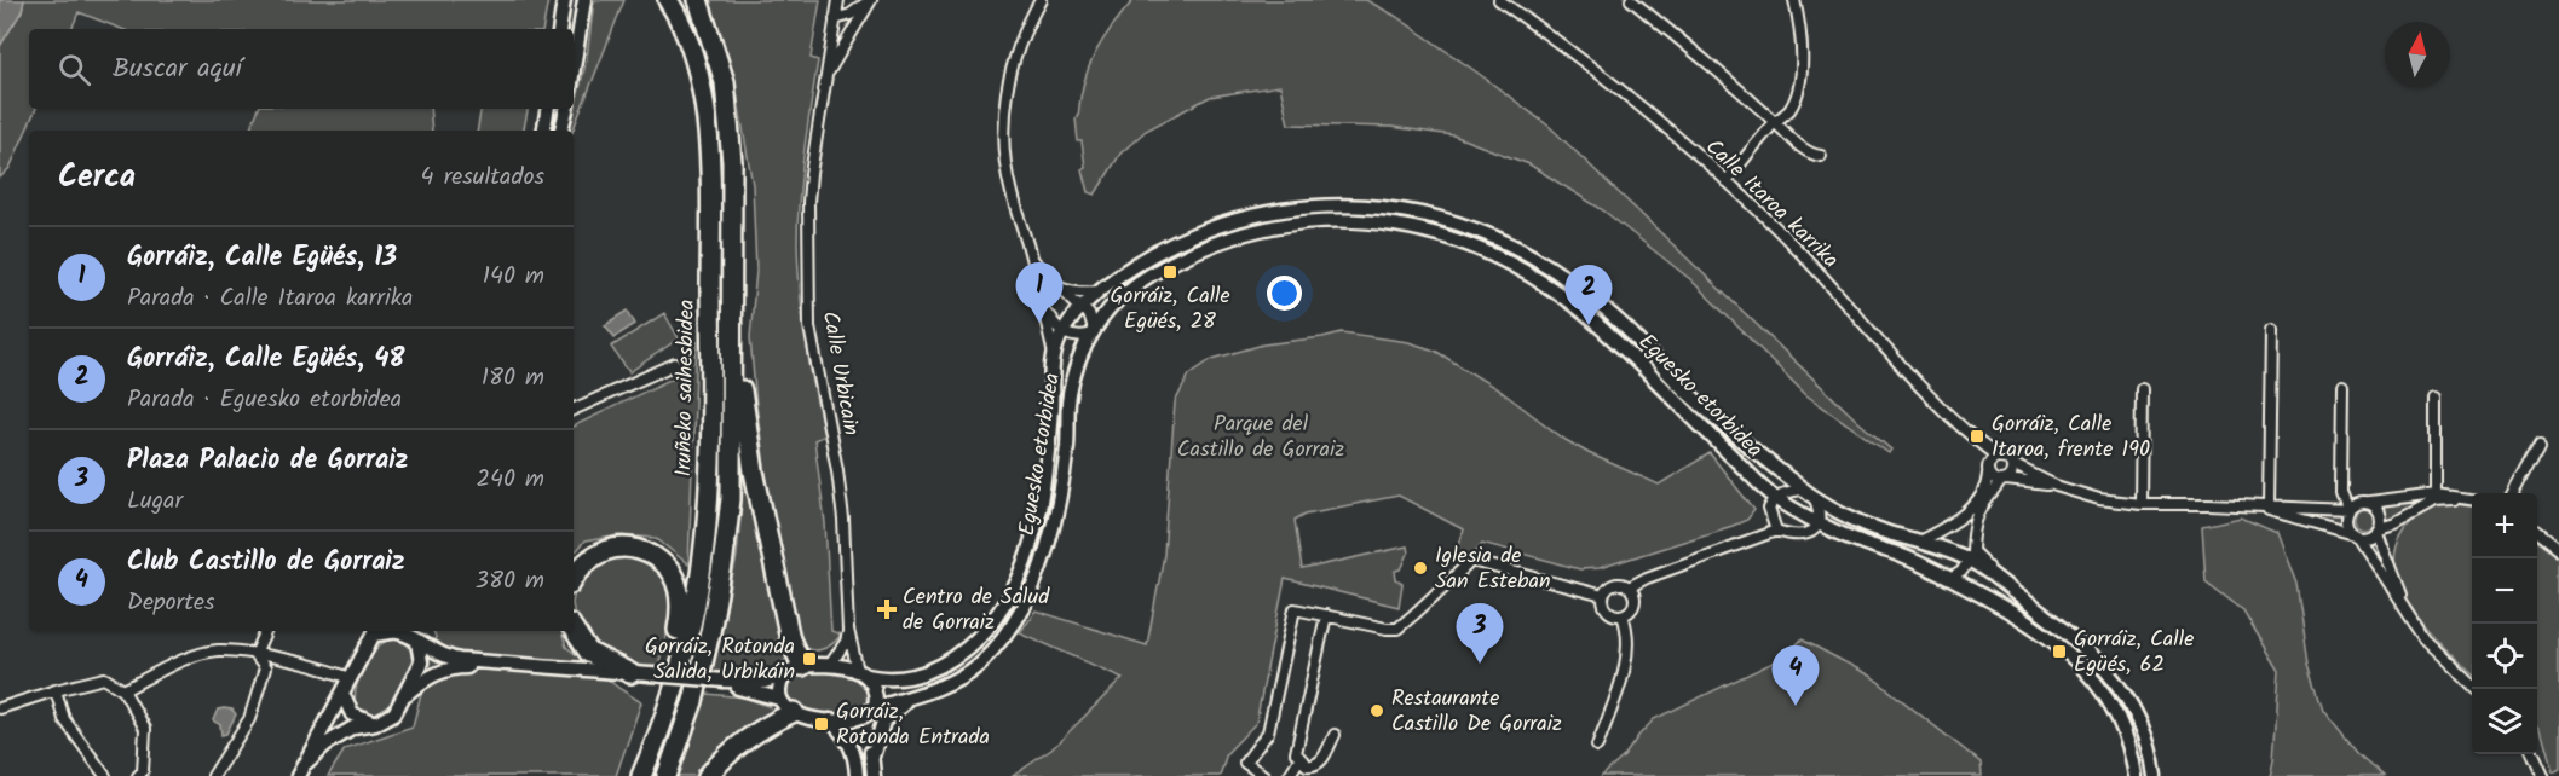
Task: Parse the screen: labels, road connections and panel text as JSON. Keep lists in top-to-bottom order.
{
  "streets": {
    "highway": ["Iruñeko saihesbidea"],
    "street": ["Calle Itaroa karrika", "Calle Urbicain", "Eguesko etorbidea"]
  },
  "crossings": [
    ["Calle Urbicain", "Eguesko etorbidea"]
  ],
  "parks": ["Parque del Castillo de Gorraiz"],
  "places": {
    "transit": [
      "Gorráiz, Calle Egüés, 28",
      "Gorráiz, Calle Itaroa, frente 190",
      "Gorráiz, Calle Egüés, 62",
      "Gorráiz, Rotonda Salida, Urbikáin",
      "Gorráiz, Rotonda Entrada"
    ],
    "other": ["Iglesia de San Esteban", "Restaurante Castillo De Gorraiz"],
    "health": ["Centro de Salud de Gorraiz"]
  },
  "north": "top",
  "page": {
    "search": "Buscar aquí",
    "heading": ["Cerca", "4 resultados"],
    "list": [
      {
        "mark": "1",
        "name": "Gorráiz, Calle Egüés, 13",
        "note": "Parada · Calle Itaroa karrika",
        "value": "140 m"
      },
      {
        "mark": "2",
        "name": "Gorráiz, Calle Egüés, 48",
        "note": "Parada · Eguesko etorbidea",
        "value": "180 m"
      },
      {
        "mark": "3",
        "name": "Plaza Palacio de Gorraiz",
        "note": "Lugar",
        "value": "240 m"
      },
      {
        "mark": "4",
        "name": "Club Castillo de Gorraiz",
        "note": "Deportes",
        "value": "380 m"
      }
    ],
    "pins": [
      "1",
      "2",
      "3",
      "4"
    ],
    "map_buttons": ["+", "−"]
  }
}
